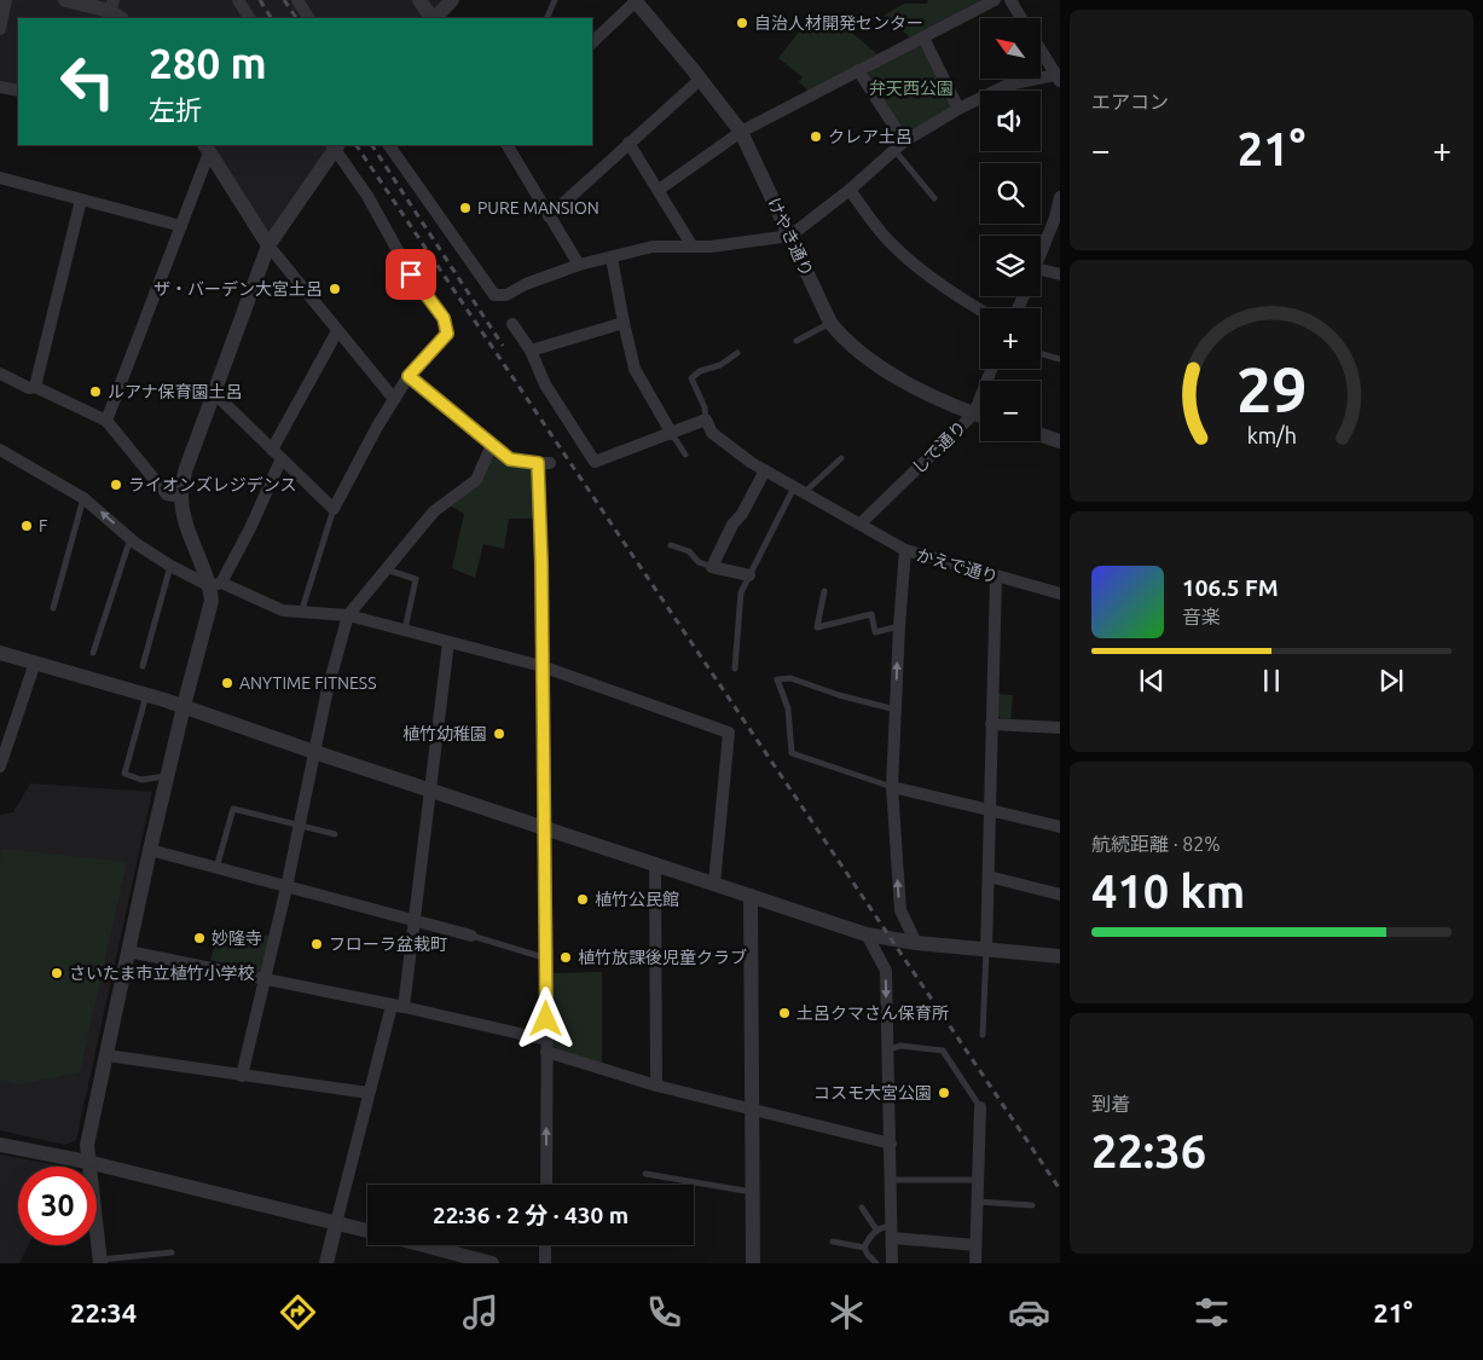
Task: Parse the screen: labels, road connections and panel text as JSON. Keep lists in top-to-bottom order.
{
  "streets": {
    "street": ["けやき通り", "しで通り", "かえで通り"]
  },
  "crossings": [
    ["けやき通り", "しで通り"],
    ["しで通り", "かえで通り"]
  ],
  "parks": ["弁天西公園"],
  "places": [
    "自治人材開発センター",
    "クレア土呂",
    "PURE MANSION",
    "ザ・バーデン大宮土呂",
    "ルアナ保育園土呂",
    "ライオンズレジデンス",
    "F",
    "ANYTIME FITNESS",
    "植竹幼稚園",
    "植竹公民館",
    "妙隆寺",
    "フローラ盆栽町",
    "植竹放課後児童クラブ",
    "さいたま市立植竹小学校",
    "土呂クマさん保育所",
    "コスモ大宮公園"
  ],
  "north": "top left",
  "page": {
    "tile": [
      "エアコン",
      ["航続距離 · 82%", "410 km"],
      ["到着", "22:36"]
    ],
    "map_buttons": ["+", "−"],
    "turn": ["280 m", "左折"],
    "heat": ["−", "21°", "+"],
    "song": ["106.5 FM", "音楽"],
    "limit": "30",
    "trip": "22:36 · 2 分 · 430 m",
    "tabs": ["22:34", "21°"],
    "gauge": ["29", "km/h"]
  }
}
